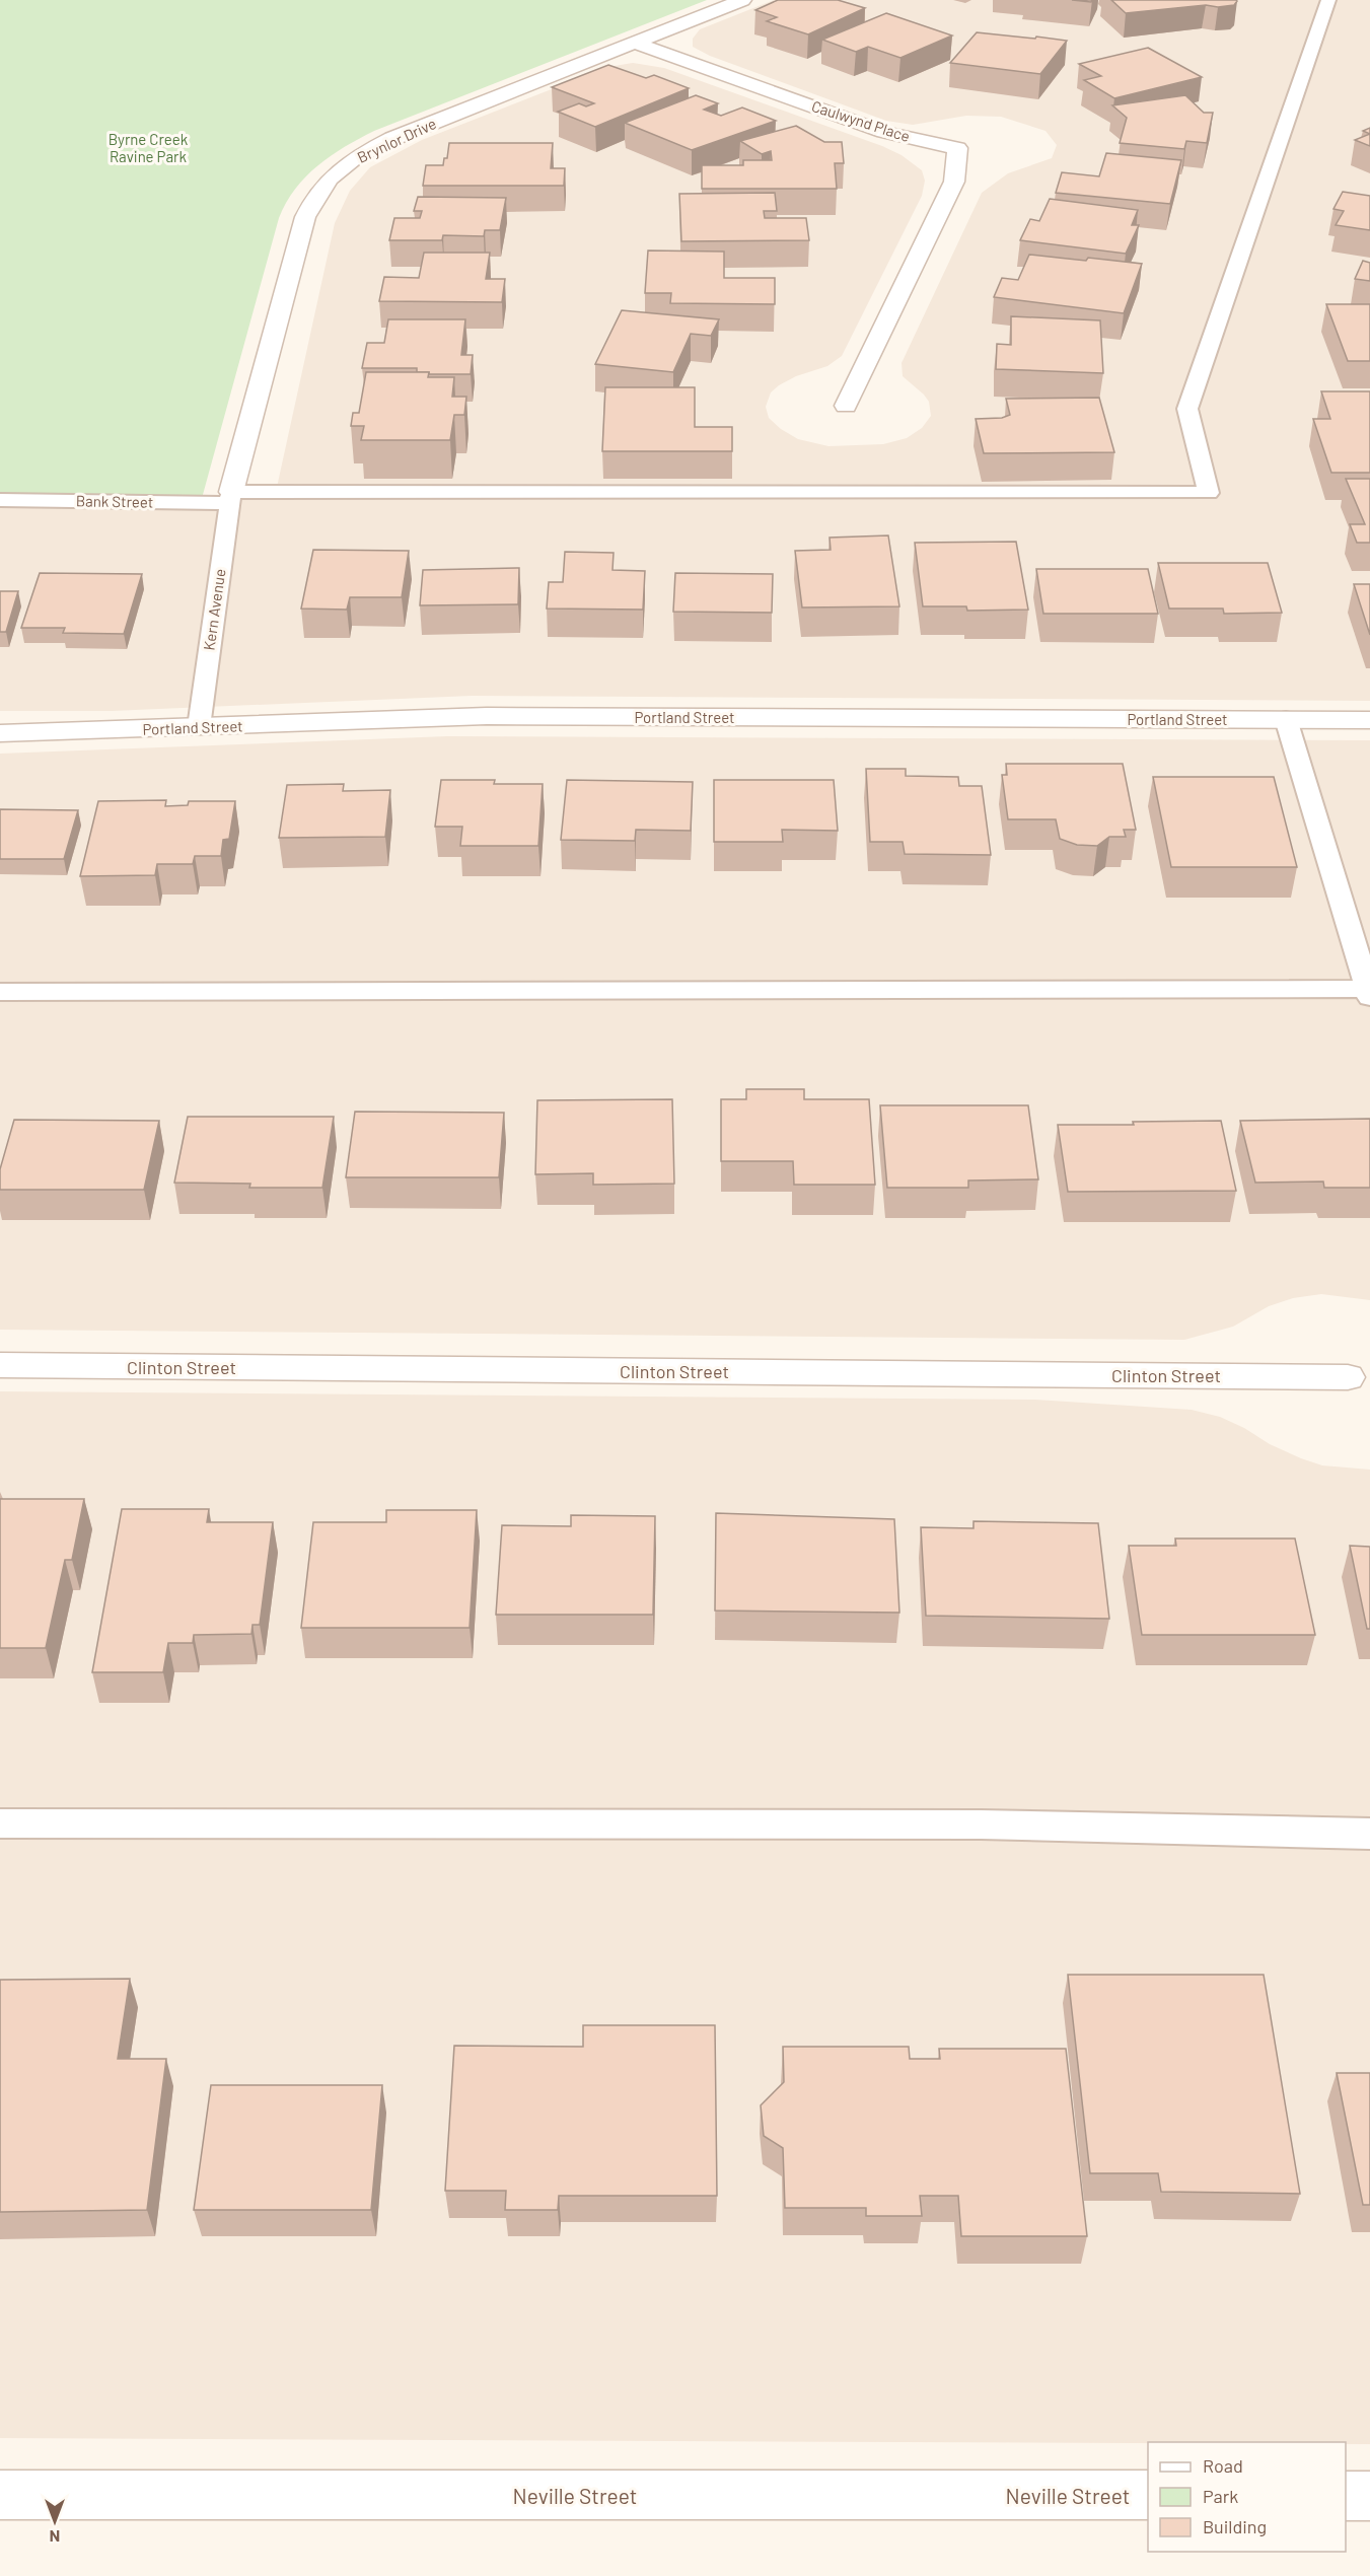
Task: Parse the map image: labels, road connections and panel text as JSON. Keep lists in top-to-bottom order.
{
  "streets": {
    "street": [
      "Caulwynd Place",
      "Brynlor Drive",
      "Portland Street",
      "Clinton Street",
      "Neville Street"
    ],
    "lane": ["Bank Street", "Kern Avenue"]
  },
  "crossings": [
    ["Caulwynd Place", "Brynlor Drive"],
    ["Brynlor Drive", "Bank Street"],
    ["Brynlor Drive", "Kern Avenue"],
    ["Bank Street", "Kern Avenue"],
    ["Kern Avenue", "Portland Street"]
  ],
  "parks": ["Byrne Creek Ravine Park"],
  "legend": ["Road", "Park", "Building"],
  "north": "bottom"
}
